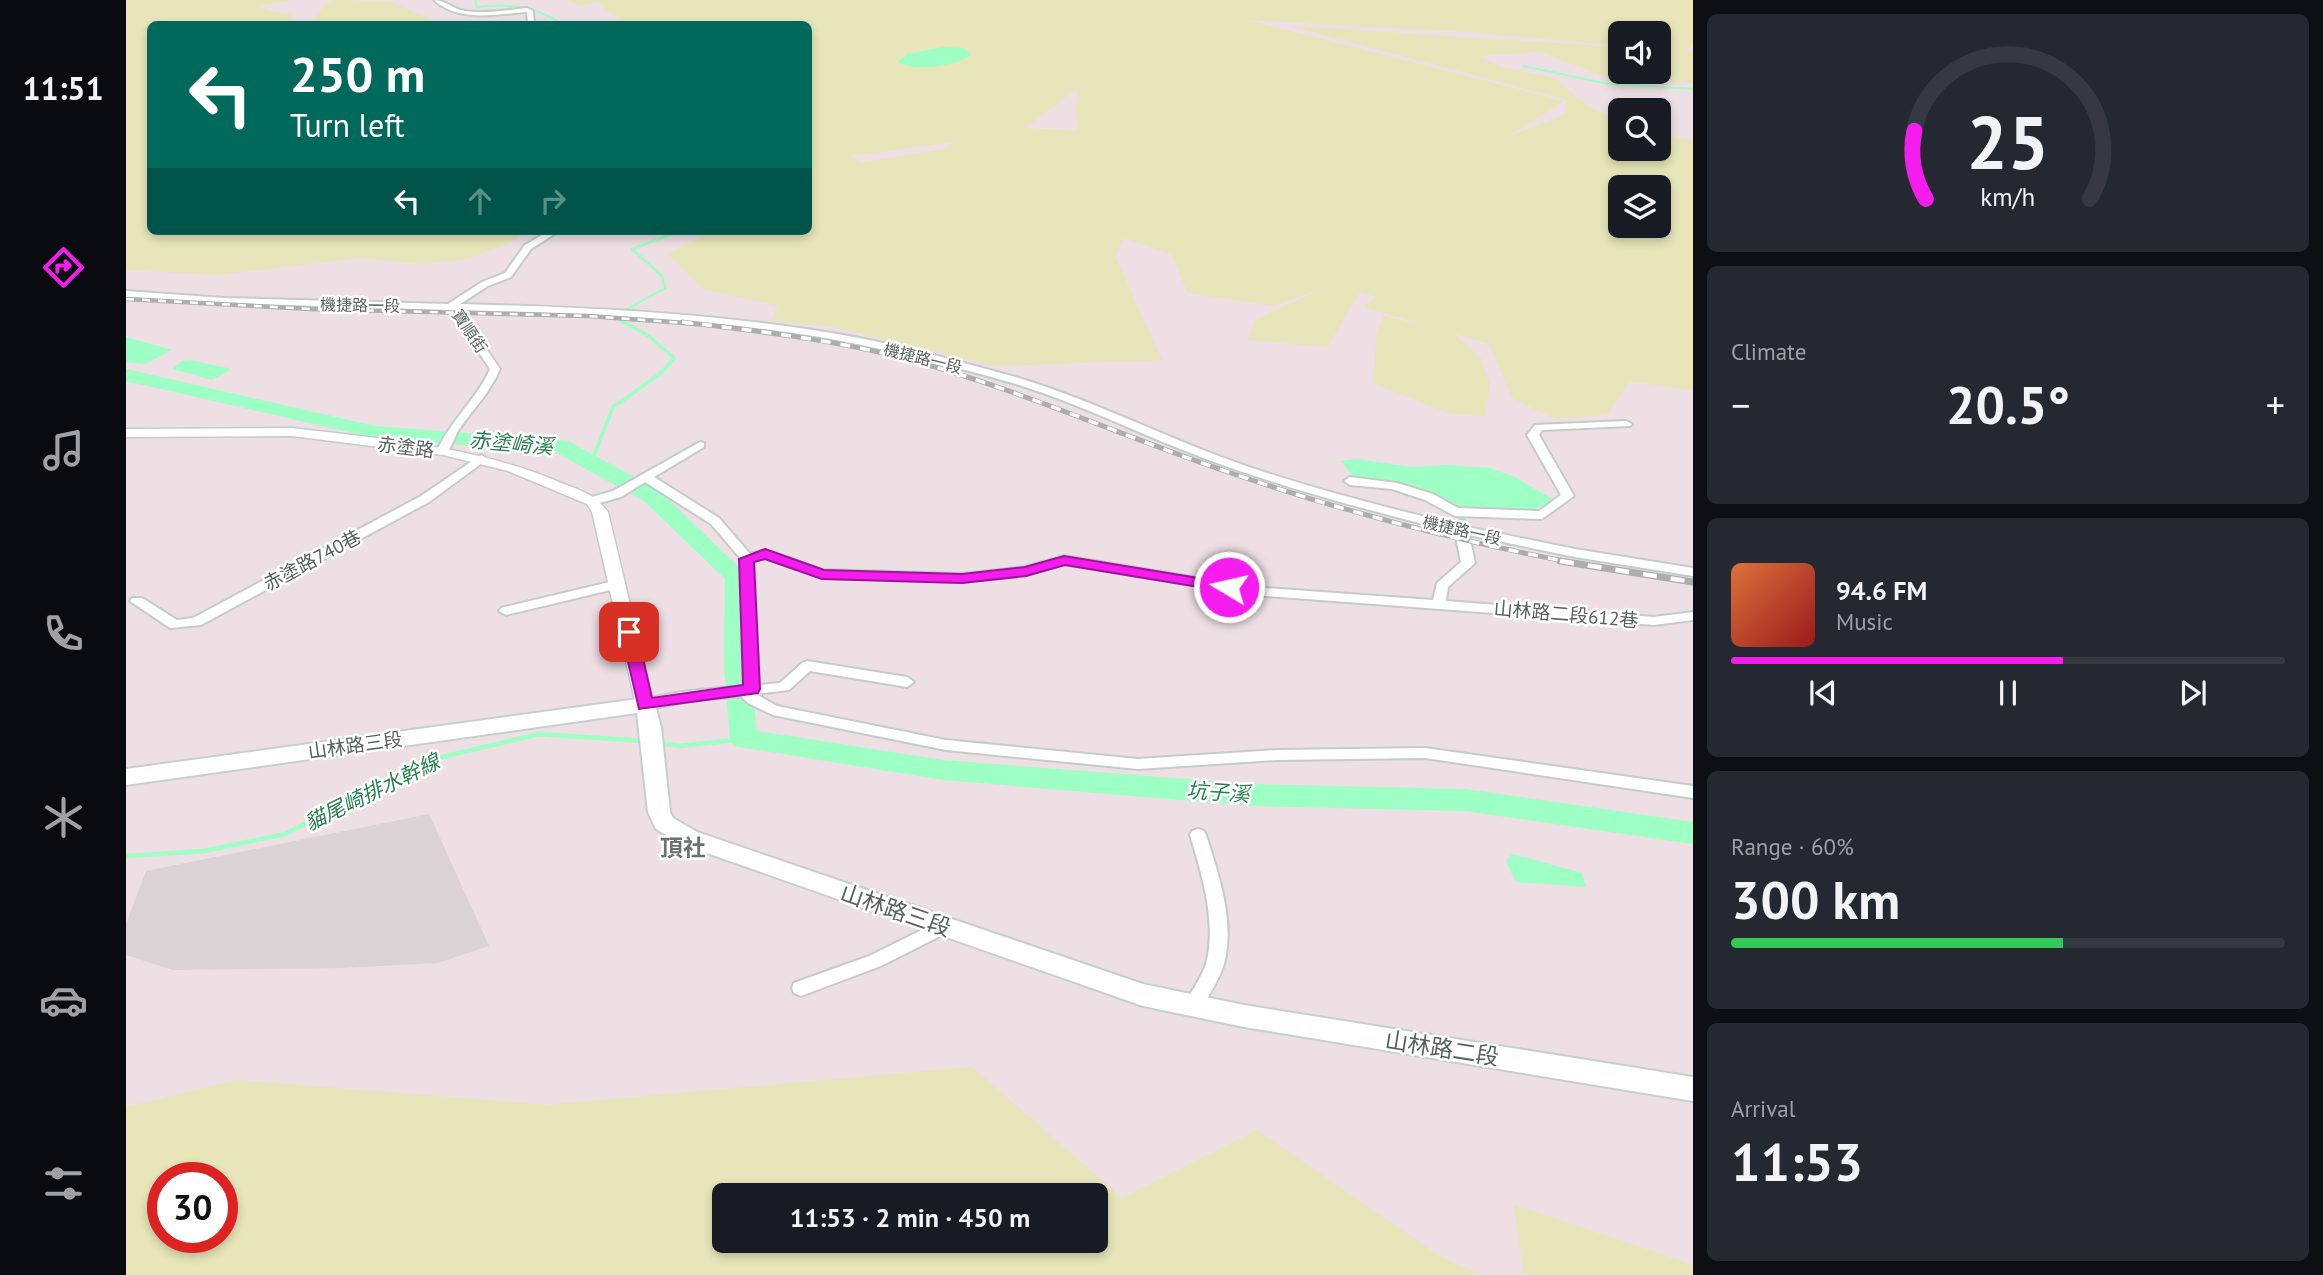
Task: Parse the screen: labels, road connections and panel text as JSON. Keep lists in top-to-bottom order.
{
  "streets": {
    "main road": ["山林路三段", "山林路二段"],
    "street": [
      "機捷路一段",
      "寶順街",
      "赤塗路",
      "赤塗路740巷",
      "山林路二段612巷"
    ]
  },
  "crossings": [
    ["機捷路一段", "寶順街"],
    ["寶順街", "赤塗路"],
    ["赤塗路", "赤塗路740巷"],
    ["山林路三段", "山林路二段"]
  ],
  "districts": ["頂社"],
  "water": ["赤塗崎溪", "貓尾崎排水幹線", "坑子溪"],
  "page": {
    "tabs": "11:51",
    "turn": ["250 m", "Turn left"],
    "tile": [
      "Climate",
      ["Range · 60%", "300 km"],
      ["Arrival", "11:53"]
    ],
    "heat": ["−", "20.5°", "+"],
    "song": ["94.6 FM", "Music"],
    "limit": "30",
    "trip": "11:53 · 2 min · 450 m",
    "gauge": ["25", "km/h"]
  }
}
